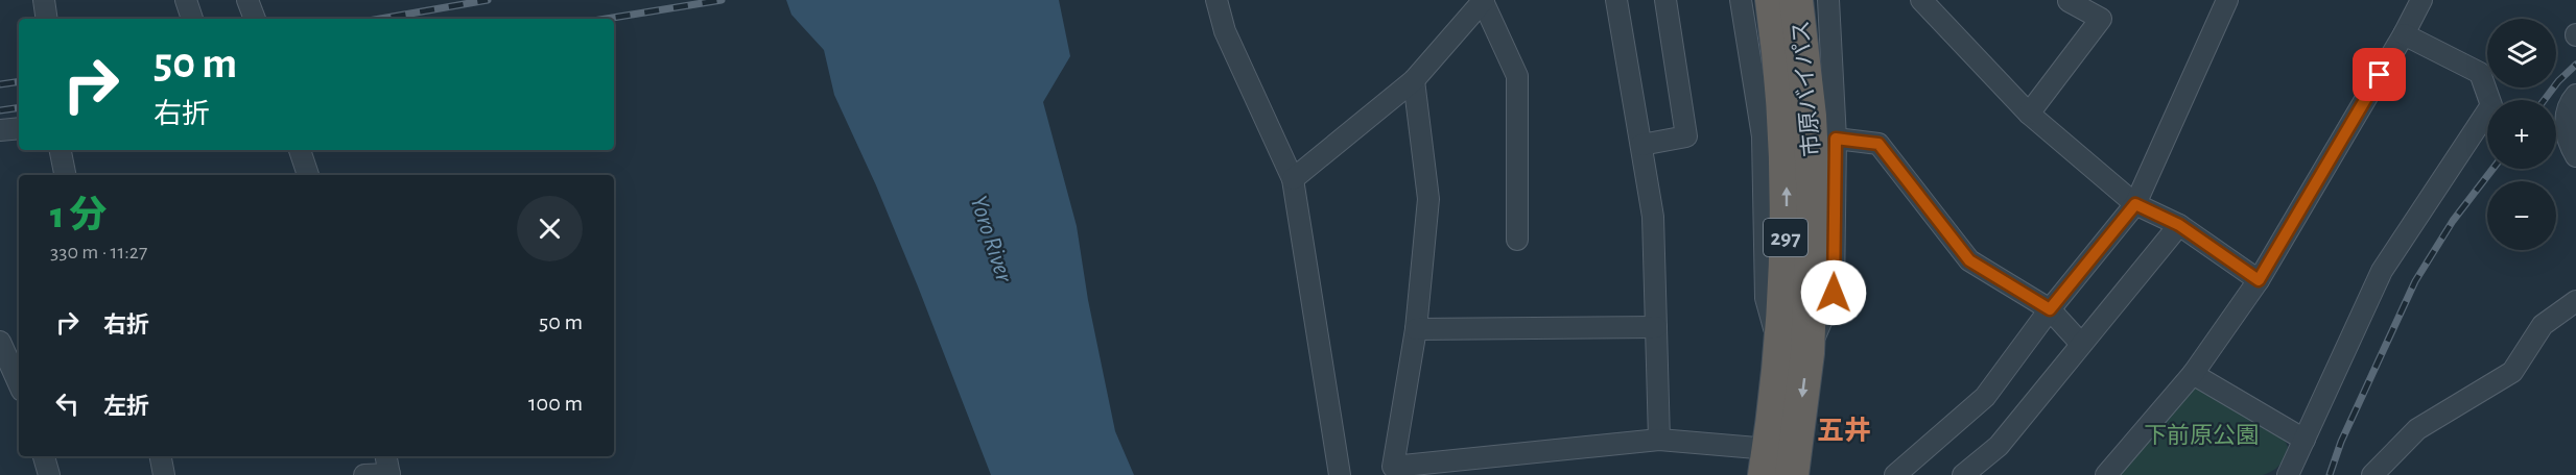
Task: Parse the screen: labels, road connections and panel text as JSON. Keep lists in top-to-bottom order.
{
  "streets": {
    "highway": ["市原バイパス", "297"]
  },
  "districts": ["五井"],
  "water": ["Yoro River"],
  "parks": ["下前原公園"],
  "page": {
    "map_buttons": ["+", "−"],
    "turn": ["50 m", "右折"],
    "heading": ["1 分", "330 m · 11:27"],
    "list": [
      {
        "name": "右折",
        "value": "50 m"
      },
      {
        "name": "左折",
        "value": "100 m"
      }
    ]
  }
}
